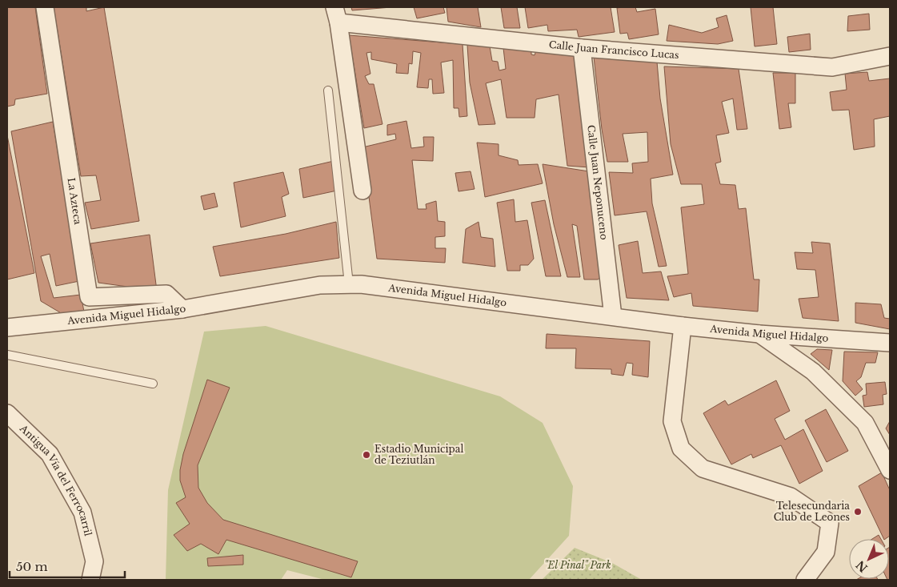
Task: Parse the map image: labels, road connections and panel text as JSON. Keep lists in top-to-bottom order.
{
  "streets": {
    "street": [
      "Calle Juan Francisco Lucas",
      "Calle Juan Neponuceno",
      "La Azteca",
      "Avenida Miguel Hidalgo",
      "Antigua Vía del Ferrocarril"
    ]
  },
  "crossings": [
    ["Calle Juan Francisco Lucas", "Calle Juan Neponuceno"],
    ["Calle Juan Neponuceno", "Avenida Miguel Hidalgo"],
    ["La Azteca", "Avenida Miguel Hidalgo"]
  ],
  "parks": ["\"El Pinal\" Park"],
  "places": ["Estadio Municipal de Teziutlán", "Telesecundaria Club de Leones"],
  "scale_bar": "50 m",
  "north": "bottom left"
}
